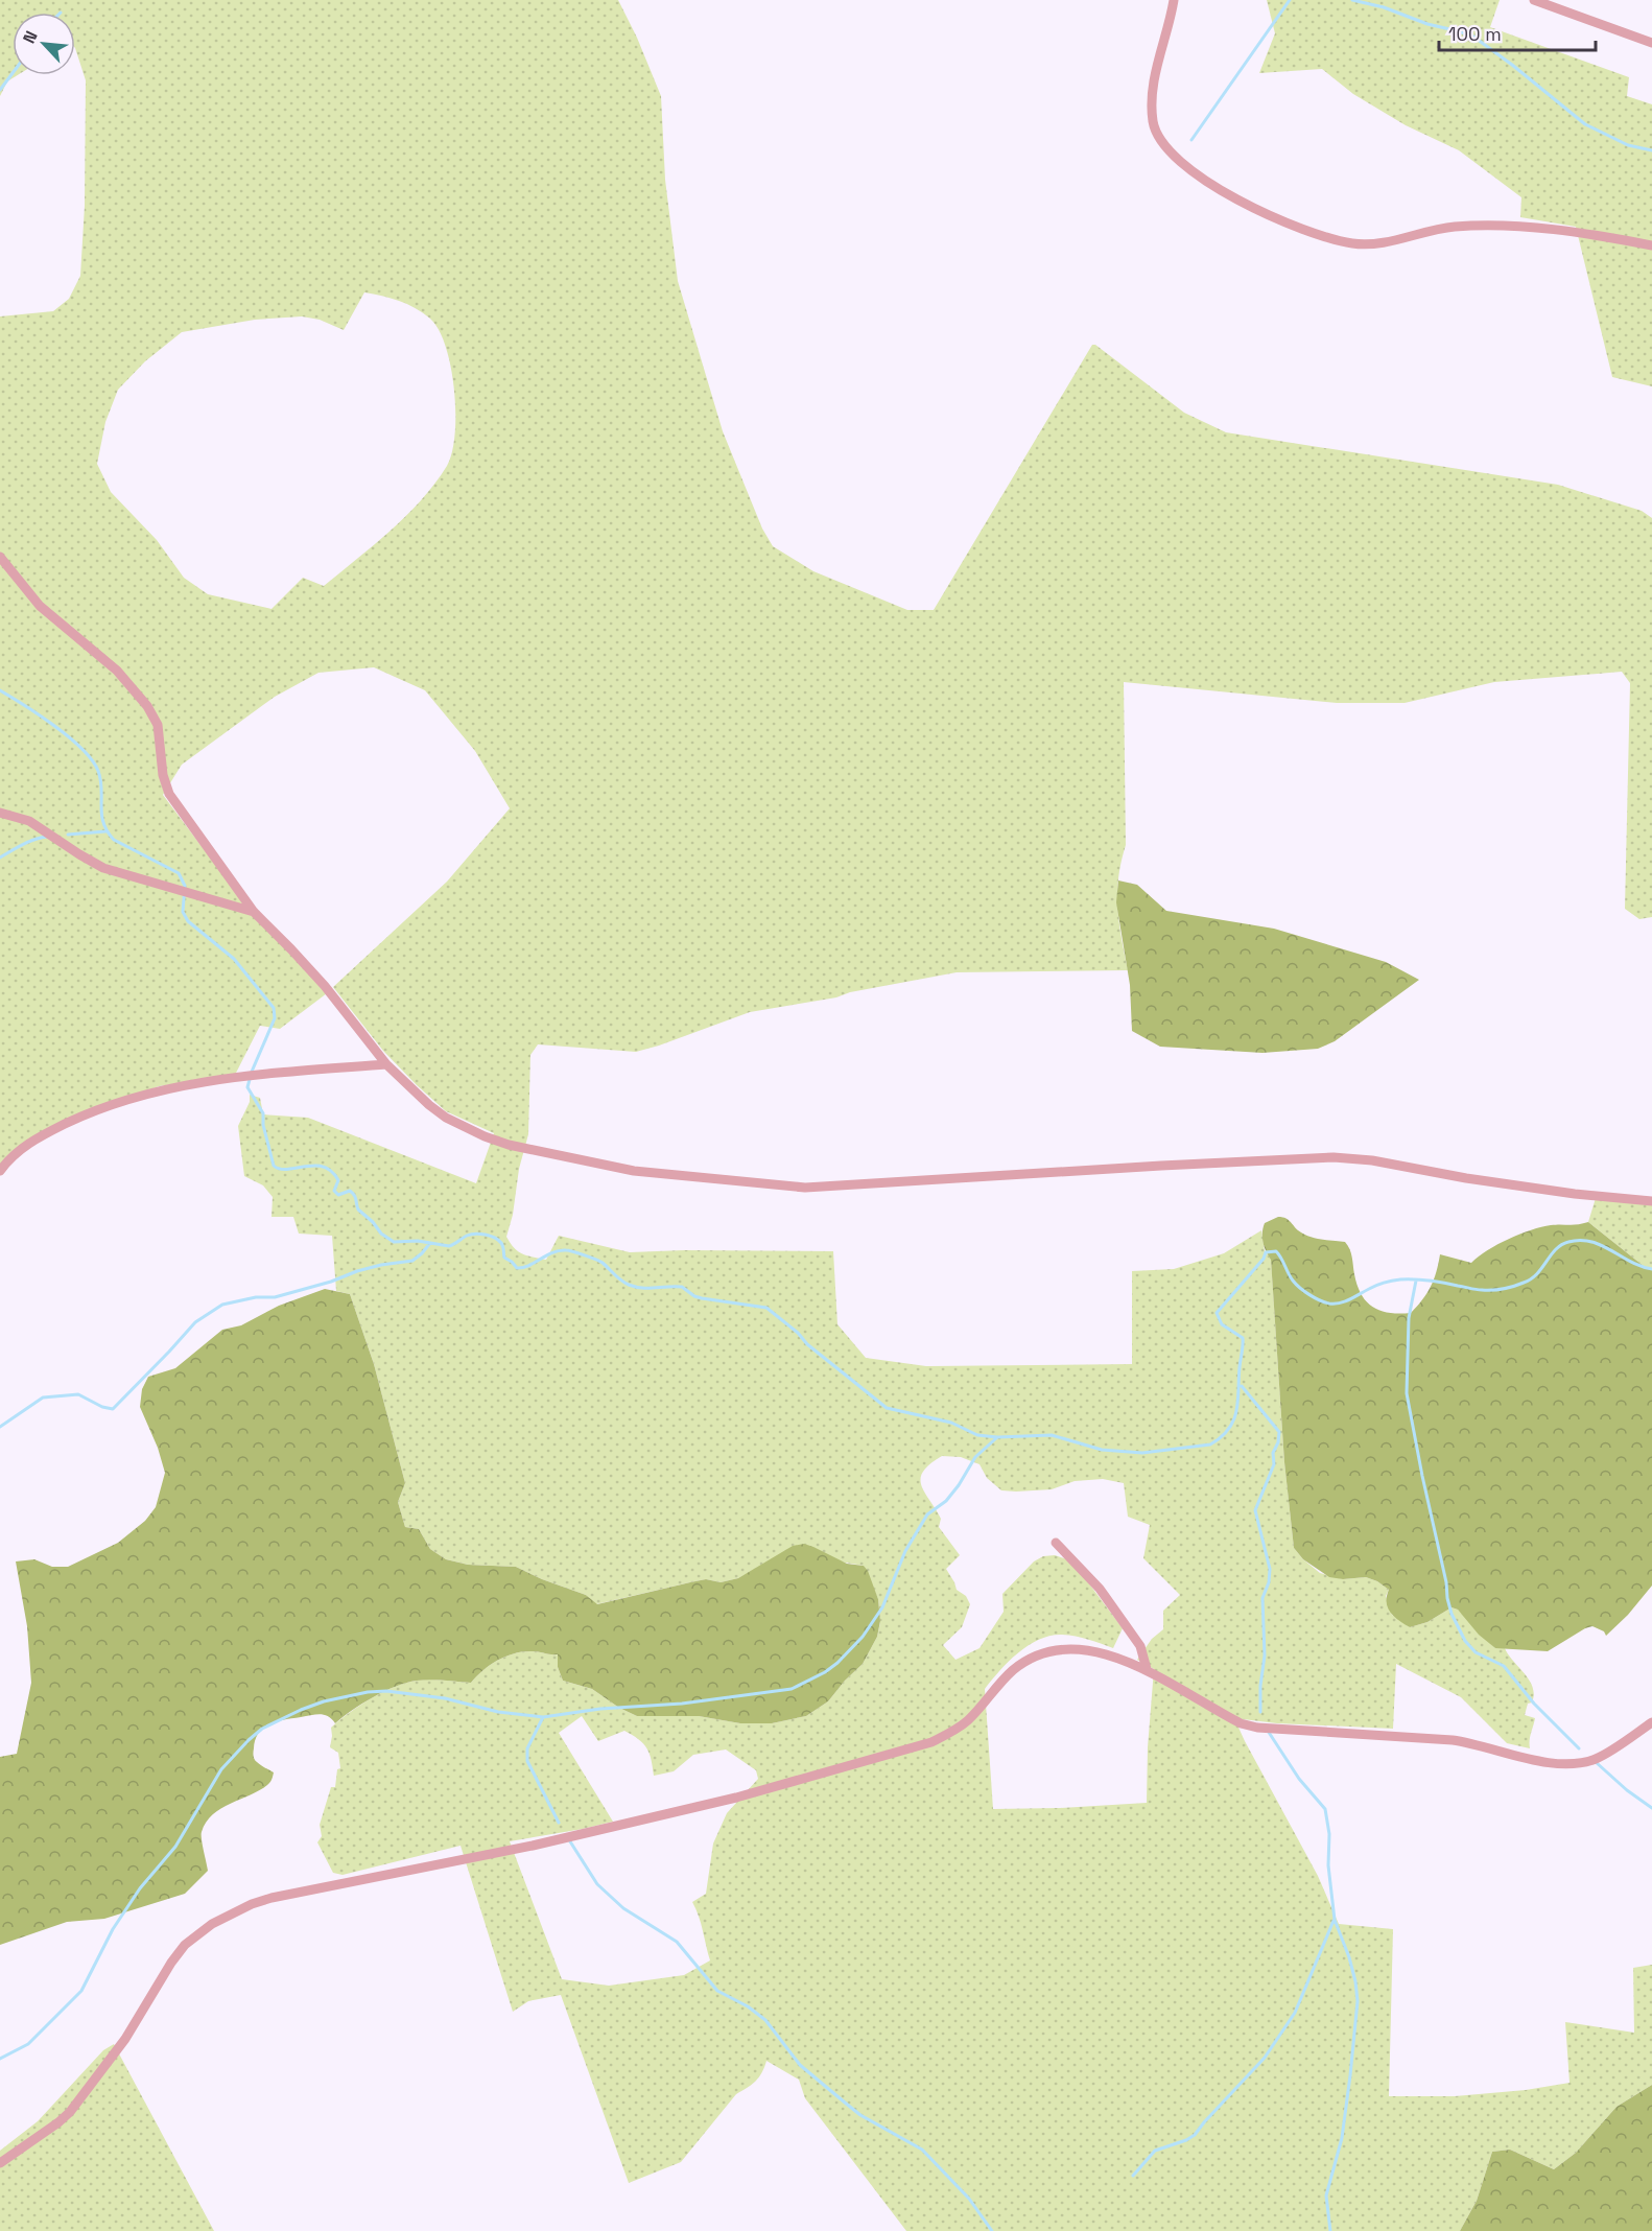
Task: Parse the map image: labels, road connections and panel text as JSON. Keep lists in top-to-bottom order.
{
  "scale_bar": "100 m",
  "north": "top left"
}
